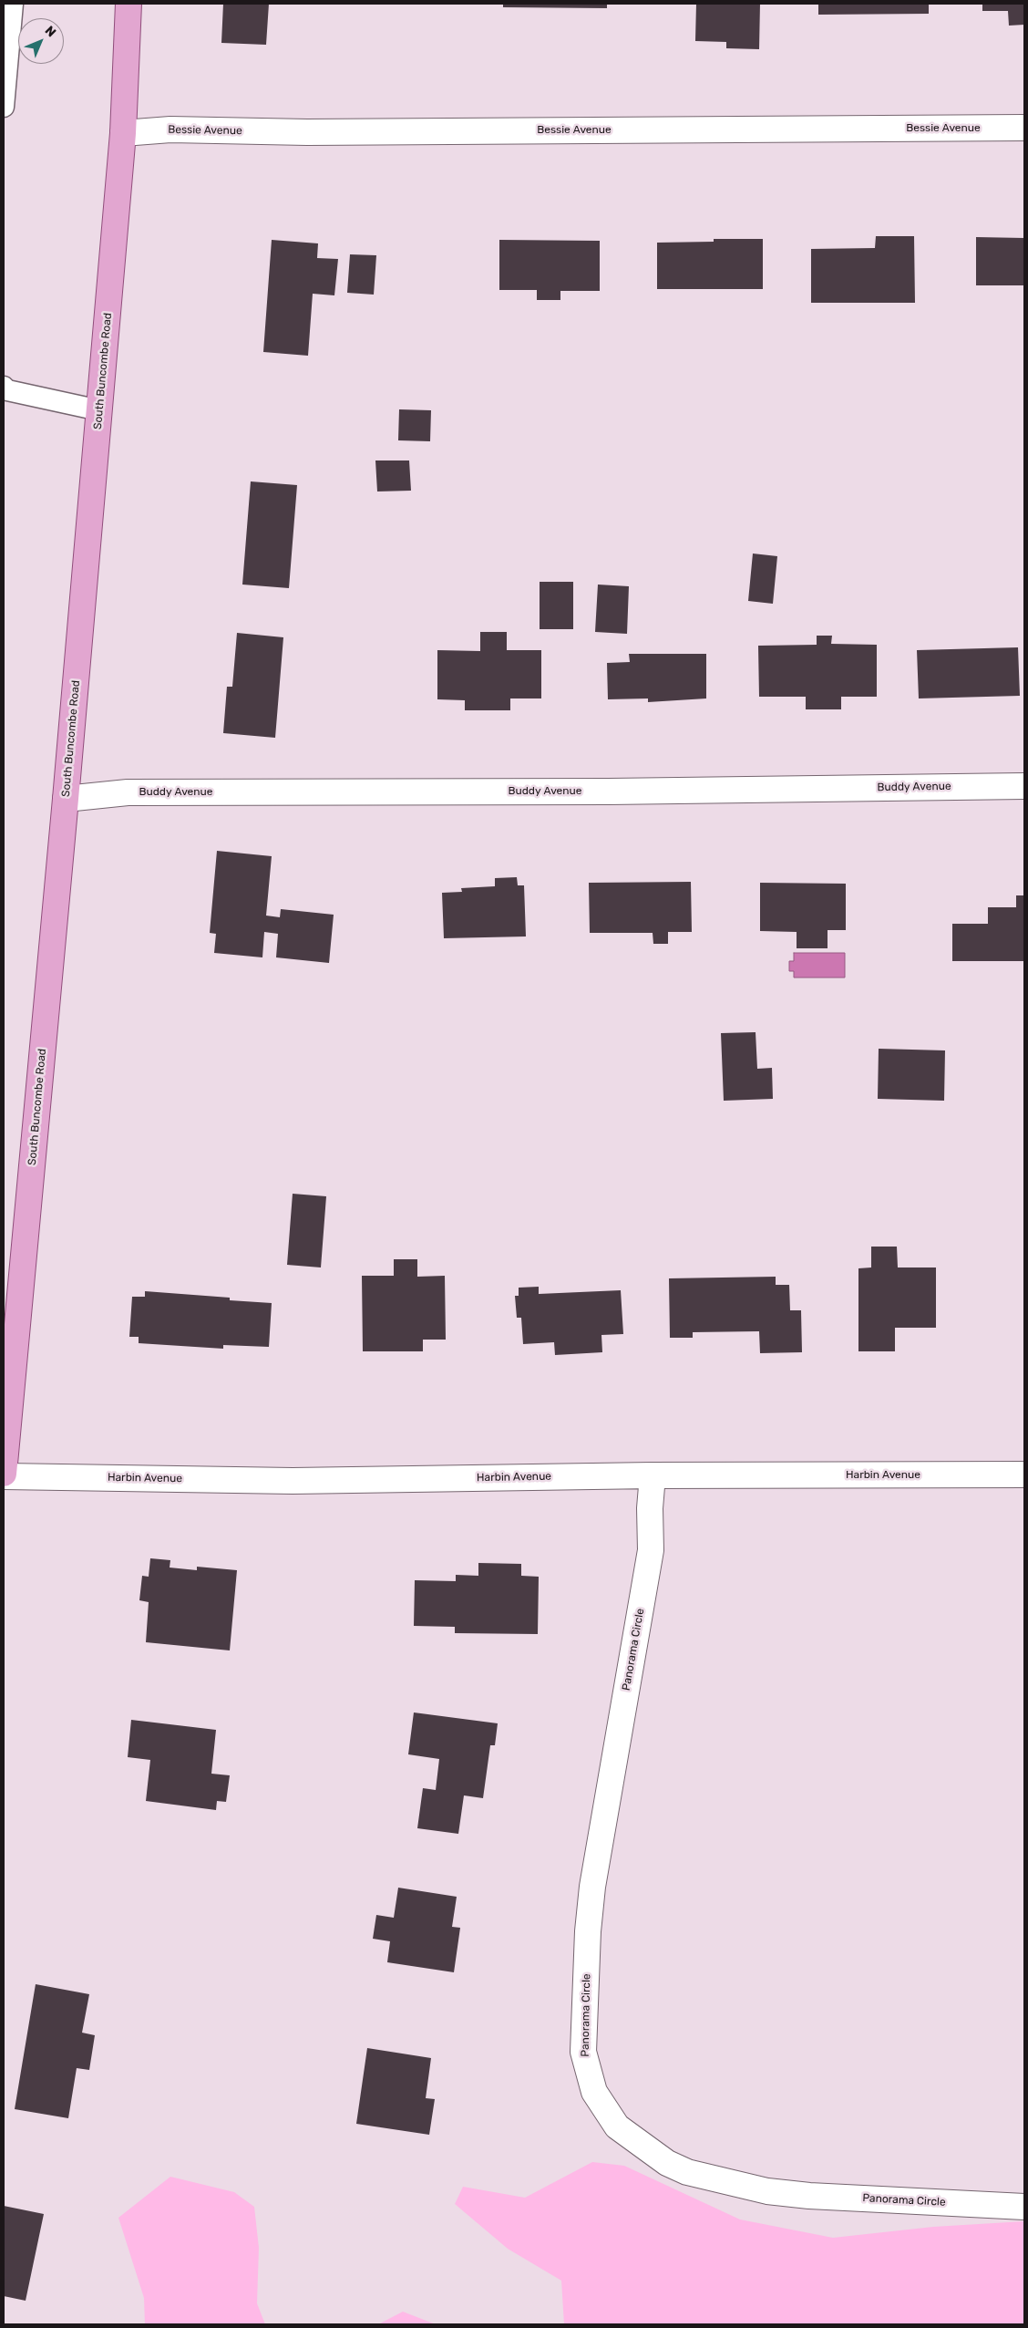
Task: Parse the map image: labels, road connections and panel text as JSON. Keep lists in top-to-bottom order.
{
  "streets": {
    "main road": ["South Buncombe Road"],
    "street": [
      "Bessie Avenue",
      "Buddy Avenue",
      "Harbin Avenue",
      "Panorama Circle"
    ]
  },
  "crossings": [
    ["Bessie Avenue", "South Buncombe Road"],
    ["South Buncombe Road", "Buddy Avenue"],
    ["South Buncombe Road", "Harbin Avenue"],
    ["Harbin Avenue", "Panorama Circle"]
  ],
  "north": "top right"
}
